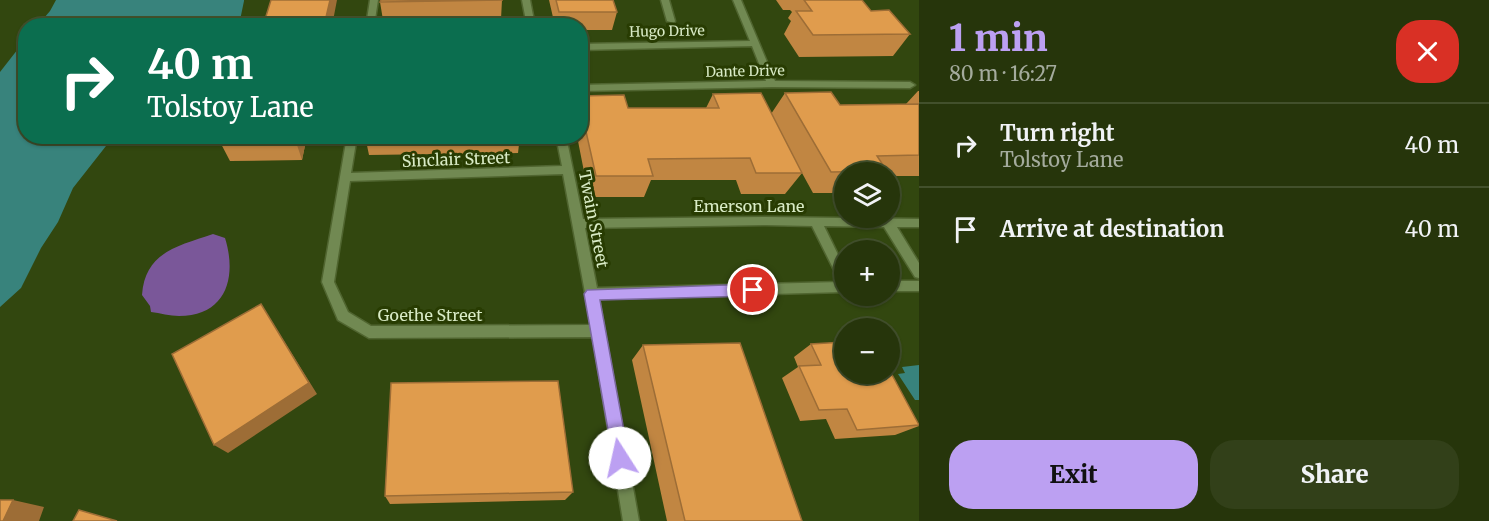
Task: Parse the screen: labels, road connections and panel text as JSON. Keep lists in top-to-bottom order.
{
  "streets": {
    "street": [
      "Hugo Drive",
      "Dante Drive",
      "Sinclair Street",
      "Emerson Lane",
      "Twain Street",
      "Goethe Street"
    ]
  },
  "crossings": [
    ["Sinclair Street", "Twain Street"],
    ["Sinclair Street", "Goethe Street"],
    ["Emerson Lane", "Twain Street"],
    ["Twain Street", "Goethe Street"]
  ],
  "page": {
    "heading": ["1 min", "80 m · 16:27"],
    "turn": ["40 m", "Tolstoy Lane"],
    "list": [
      {
        "name": "Turn right",
        "note": "Tolstoy Lane",
        "value": "40 m"
      },
      {
        "name": "Arrive at destination",
        "value": "40 m"
      }
    ],
    "map_buttons": ["+", "−"],
    "buttons": ["Exit", "Share"]
  }
}
